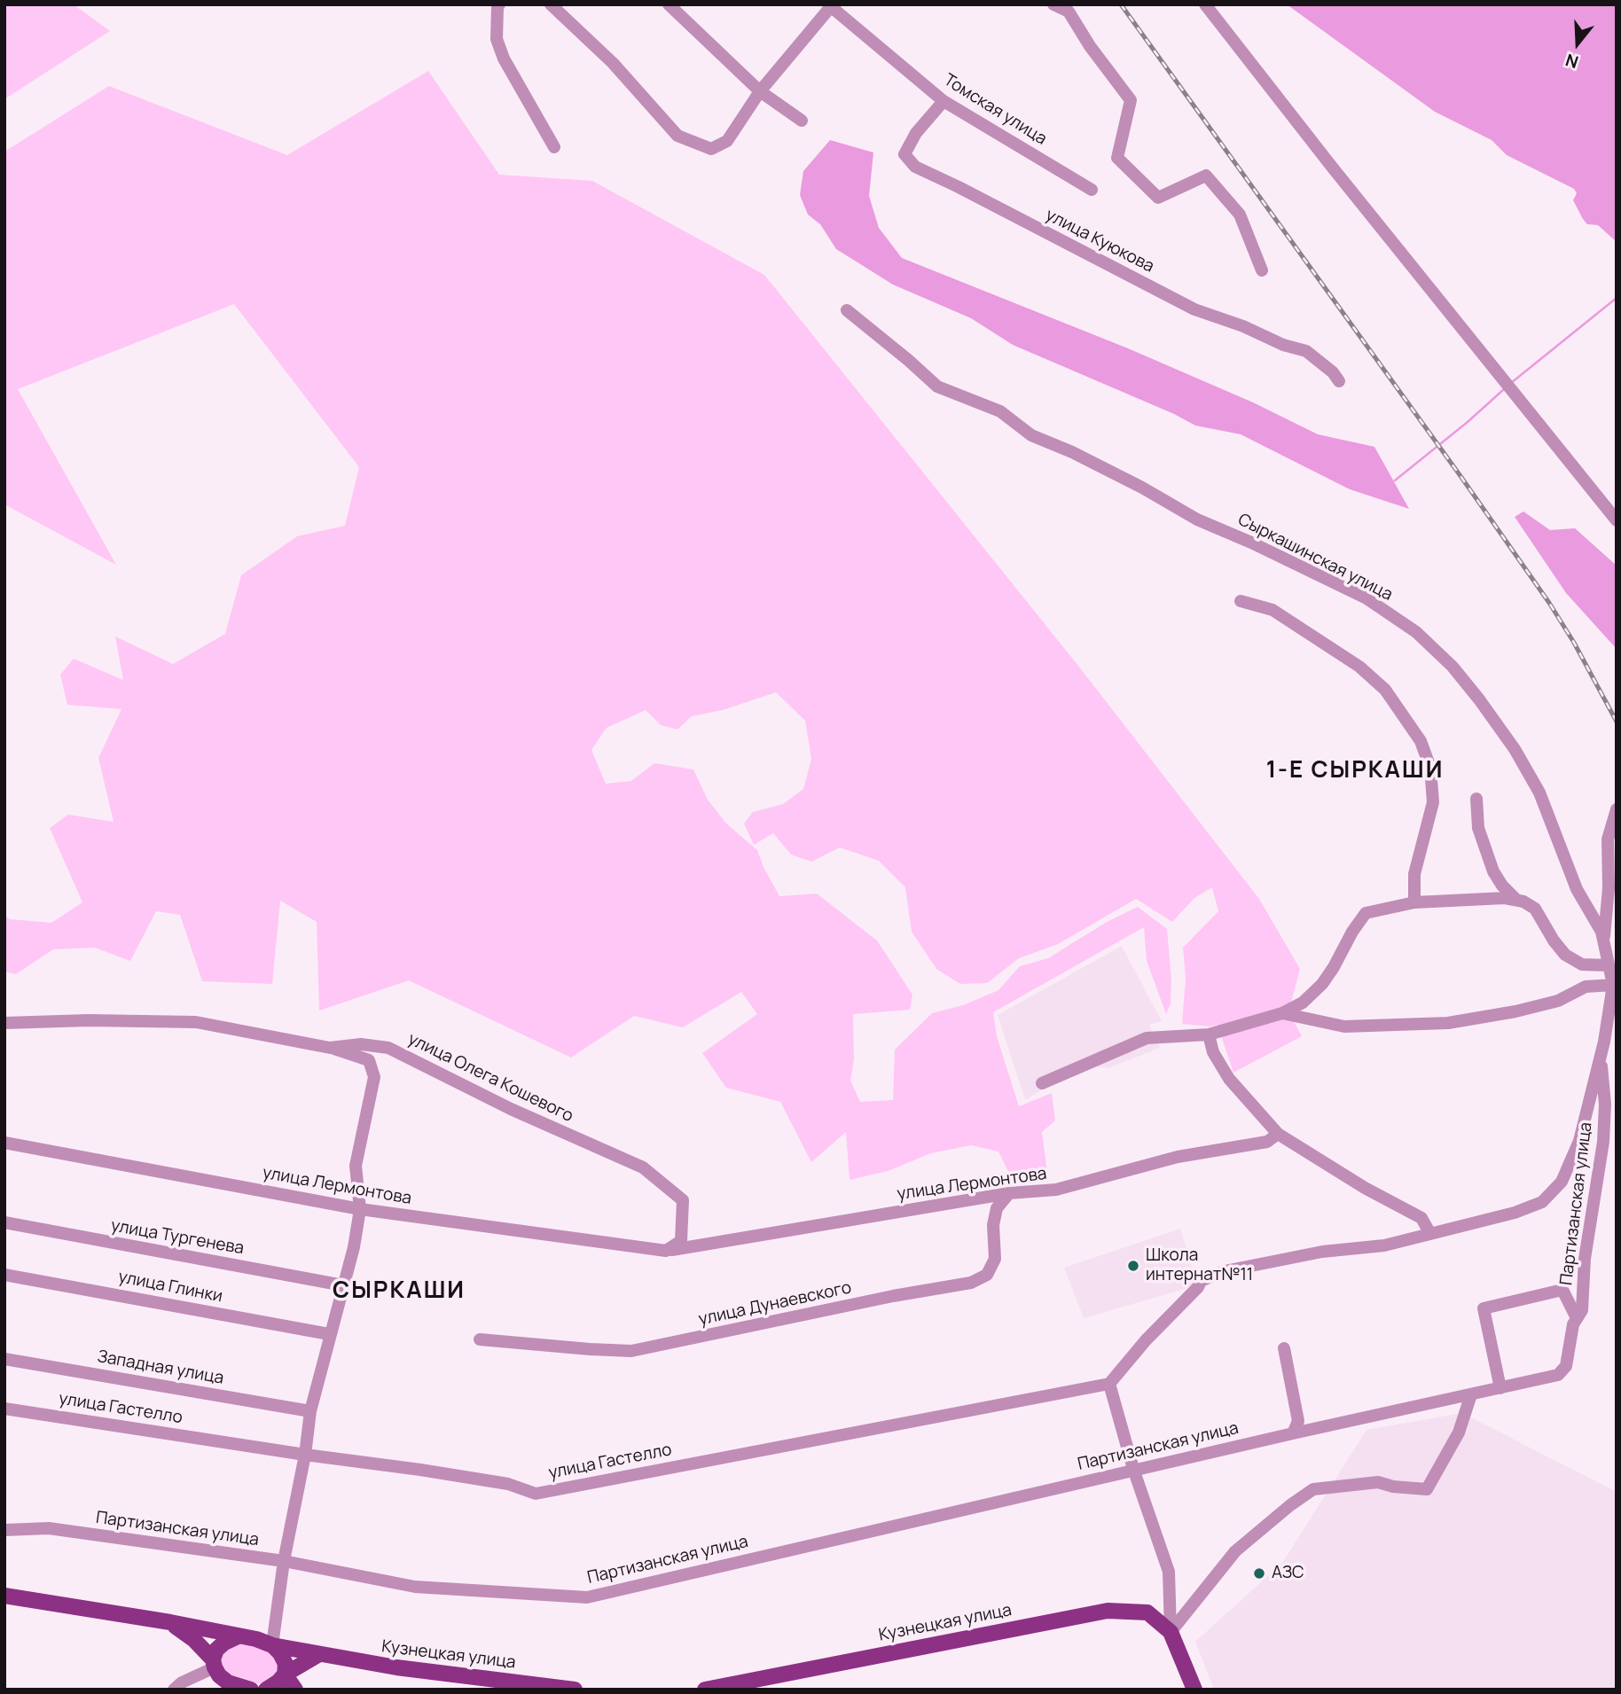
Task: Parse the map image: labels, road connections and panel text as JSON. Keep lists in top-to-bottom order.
{
  "streets": {
    "main road": ["Кузнецкая улица"],
    "street": [
      "Томская улица",
      "улица Куюкова",
      "Сыркашинская улица",
      "улица Олега Кошевого",
      "улица Лермонтова",
      "Партизанская улица",
      "улица Тургенева",
      "улица Глинки",
      "улица Дунаевского",
      "Западная улица",
      "улица Гастелло"
    ]
  },
  "crossings": [
    ["Томская улица", "улица Куюкова"],
    ["улица Олега Кошевого", "улица Лермонтова"],
    ["улица Лермонтова", "улица Дунаевского"]
  ],
  "districts": ["1-Е СЫРКАШИ", "СЫРКАШИ"],
  "places": ["Школа интернат№11", "АЗС"],
  "north": "bottom"
}
